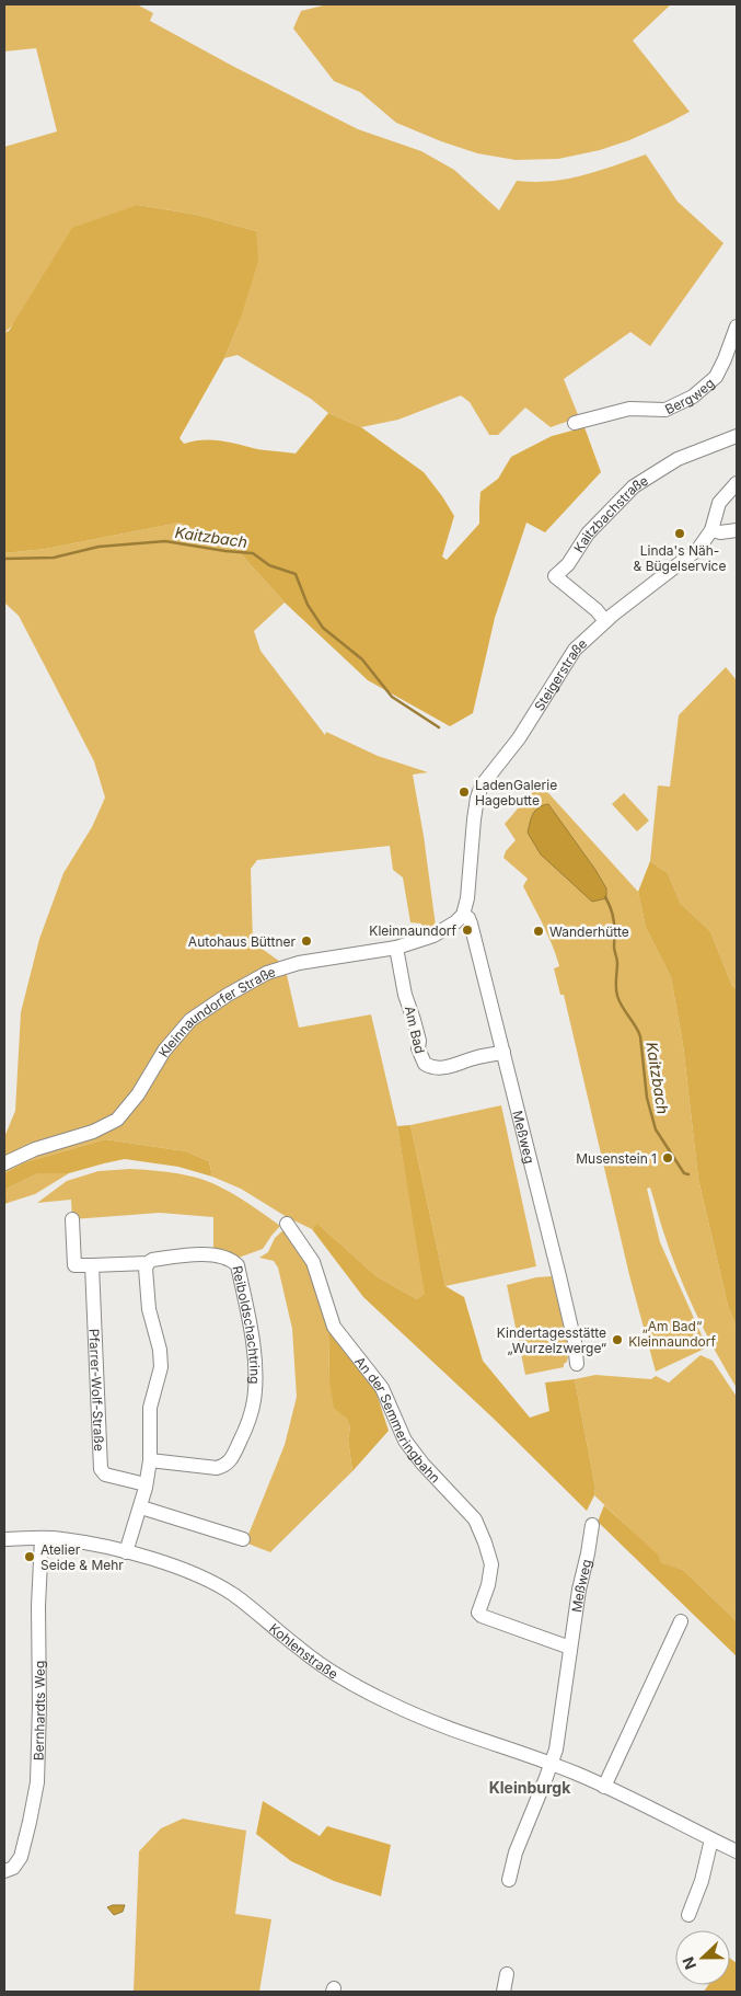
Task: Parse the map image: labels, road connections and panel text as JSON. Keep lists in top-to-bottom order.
{
  "streets": {
    "street": [
      "Bergweg",
      "Kaitzbachstraße",
      "Steigerstraße",
      "Kleinnaundorfer Straße",
      "Am Bad",
      "Meßweg",
      "Reiboldschachtring",
      "Pfarrer-Wolf-Straße",
      "An der Semmeringbahn",
      "Kohlenstraße",
      "Bernhardts Weg"
    ]
  },
  "crossings": [
    ["Kaitzbachstraße", "Steigerstraße"],
    ["Steigerstraße", "Kleinnaundorfer Straße"],
    ["Steigerstraße", "Meßweg"],
    ["Kleinnaundorfer Straße", "Am Bad"],
    ["Kleinnaundorfer Straße", "Meßweg"],
    ["Am Bad", "Meßweg"],
    ["Meßweg", "An der Semmeringbahn"],
    ["Meßweg", "Kohlenstraße"],
    ["Kohlenstraße", "Bernhardts Weg"]
  ],
  "districts": ["Kleinburgk"],
  "water": ["Kaitzbach"],
  "parks": ["„Am Bad“ Kleinnaundorf"],
  "places": [
    "Linda's Näh- & Bügelservice",
    "LadenGalerie Hagebutte",
    "Kleinnaundorf",
    "Wanderhütte",
    "Autohaus Büttner",
    "Musenstein 1",
    "Kindertagesstätte „Wurzelzwerge“",
    "Atelier Seide & Mehr"
  ],
  "north": "left"
}
